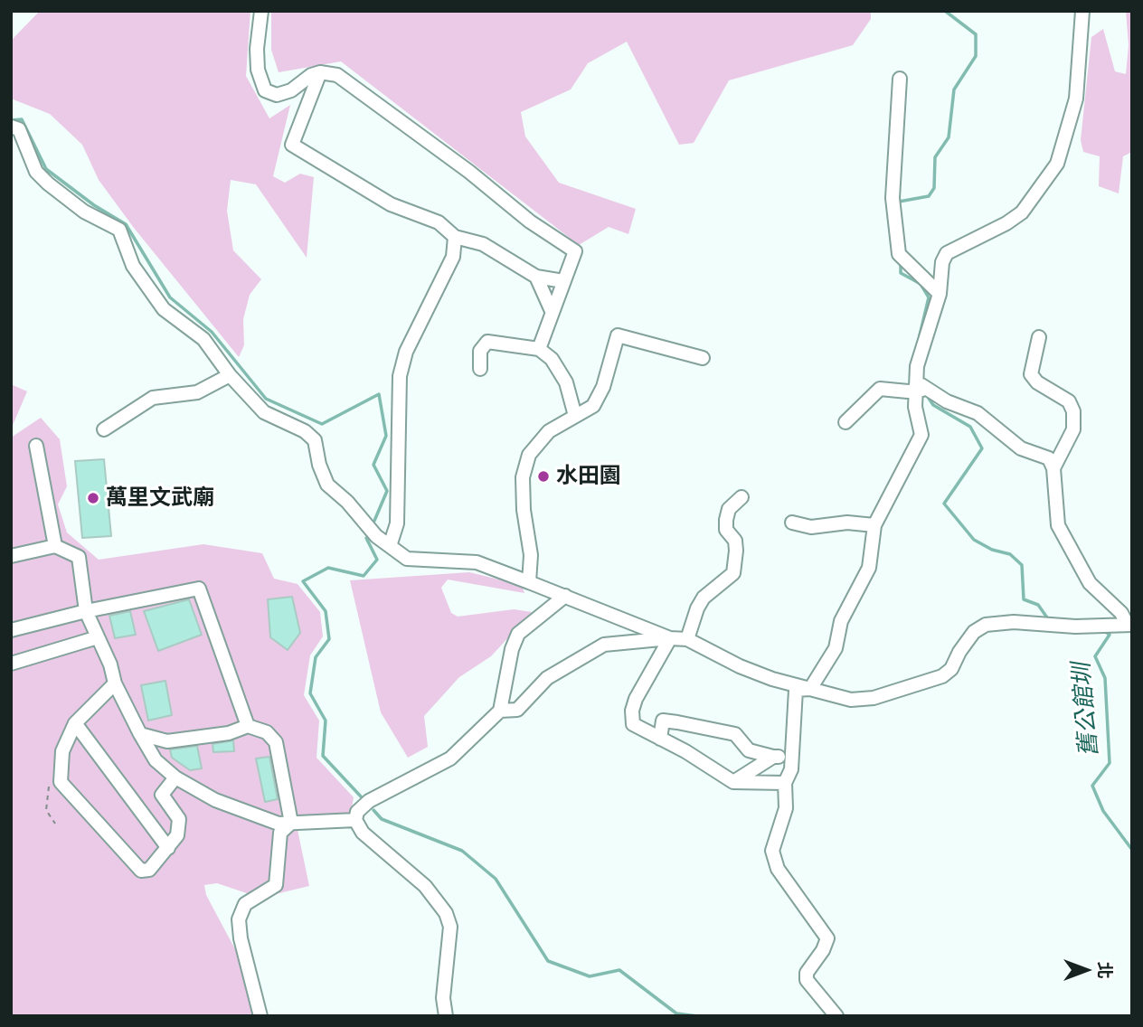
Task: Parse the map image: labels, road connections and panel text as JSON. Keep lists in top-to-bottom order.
{
  "water": ["舊公館圳"],
  "places": ["水田園", "萬里文武廟"],
  "north": "right"
}
